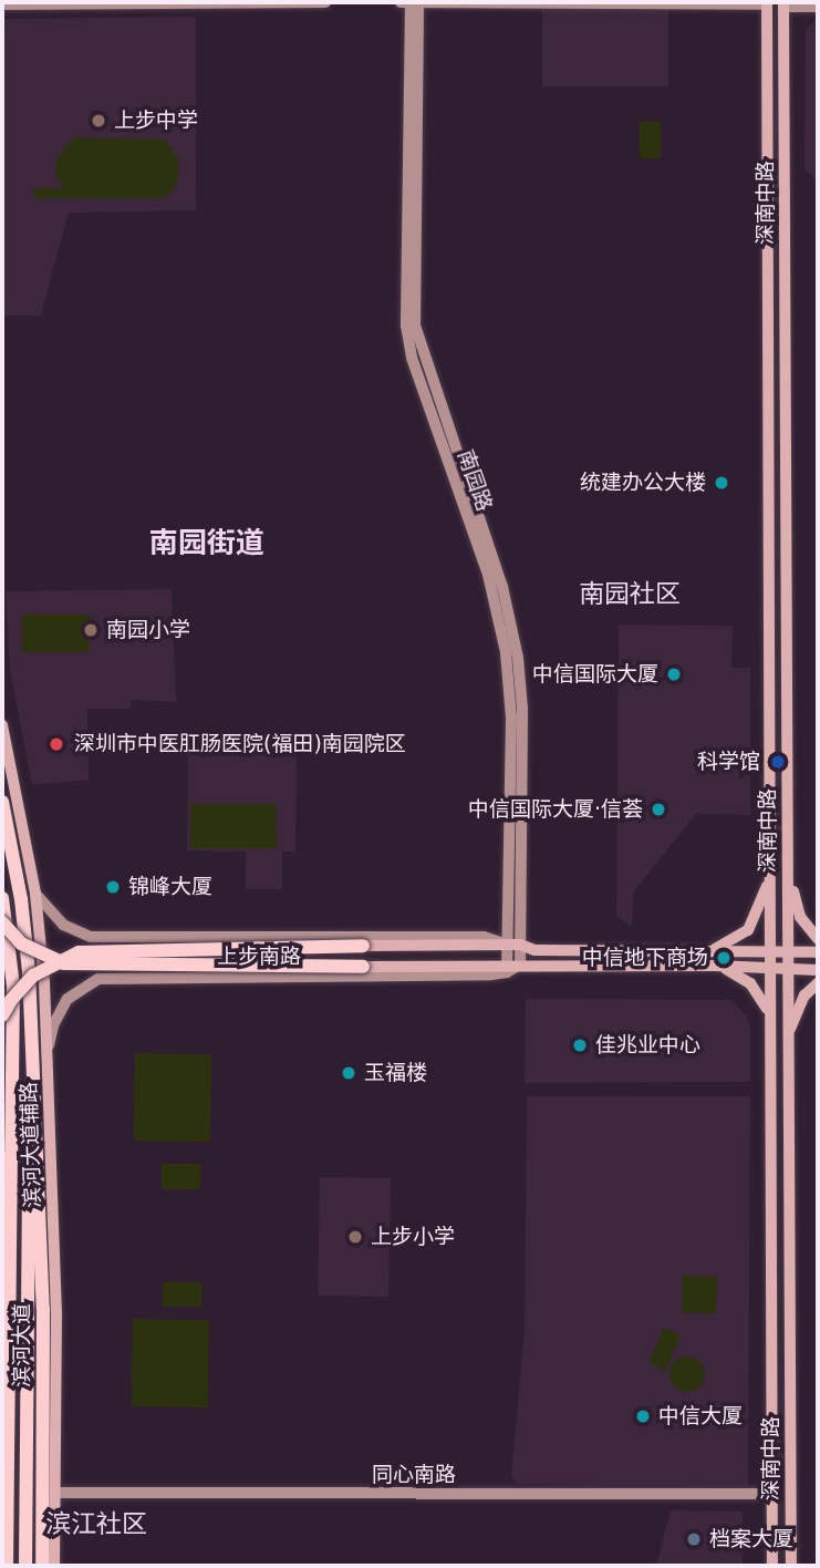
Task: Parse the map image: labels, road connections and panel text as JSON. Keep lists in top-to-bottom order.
{
  "streets": {
    "highway": ["滨河大道"],
    "main road": [
      "深南中路",
      "南园路",
      "上步南路",
      "滨河大道辅路",
      "同心南路"
    ]
  },
  "crossings": [
    ["深南中路", "上步南路"],
    ["深南中路", "同心南路"],
    ["南园路", "上步南路"],
    ["上步南路", "滨河大道辅路"],
    ["滨河大道辅路", "同心南路"]
  ],
  "districts": ["南园街道", "南园社区", "滨江社区"],
  "places": [
    "上步中学",
    "统建办公大楼",
    "南园小学",
    "中信国际大厦",
    "深圳市中医肛肠医院(福田)南园院区",
    "科学馆",
    "中信国际大厦·信荟",
    "锦峰大厦",
    "中信地下商场",
    "佳兆业中心",
    "玉福楼",
    "上步小学",
    "中信大厦",
    "档案大厦"
  ]
}
